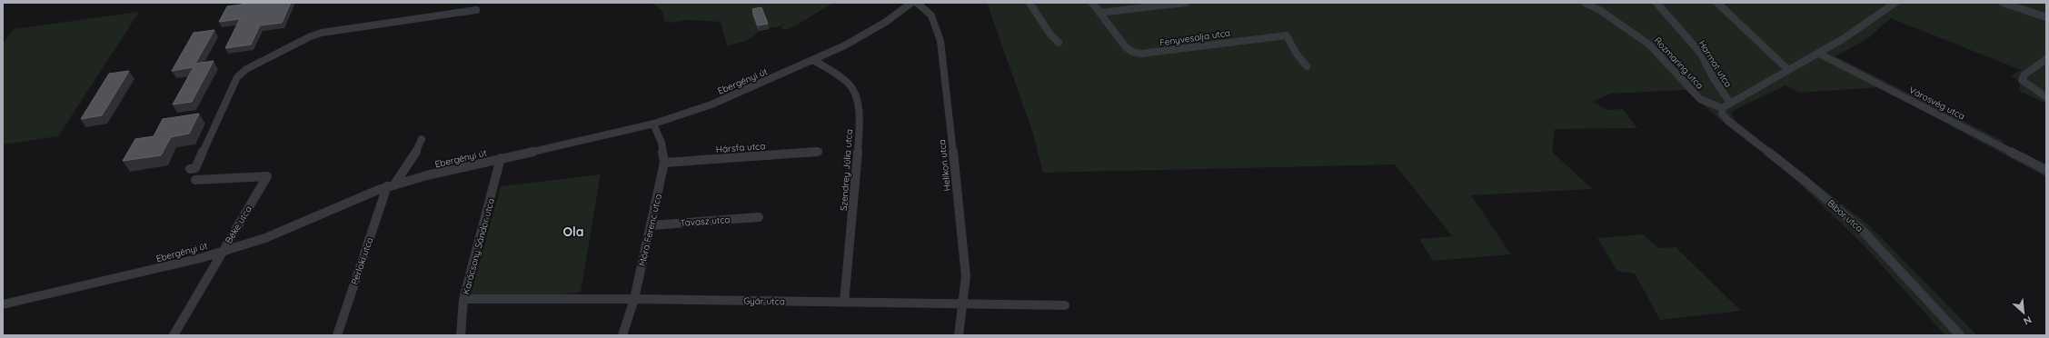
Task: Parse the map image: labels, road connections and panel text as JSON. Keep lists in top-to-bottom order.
{
  "streets": {
    "street": [
      "Fenyvesalja utca",
      "Rozmaring utca",
      "Harmat utca",
      "Ebergényi út",
      "Városvég utca",
      "Hársfa utca",
      "Helikon utca",
      "Szendrey Júlia utca",
      "Bíbor utca",
      "Tavasz utca",
      "Béke utca",
      "Móra Ferenc utca",
      "Karácsony Sándor utca",
      "Perlaki utca",
      "Gyár utca"
    ]
  },
  "crossings": [
    ["Rozmaring utca", "Bíbor utca"],
    ["Ebergényi út", "Szendrey Júlia utca"],
    ["Ebergényi út", "Béke utca"],
    ["Ebergényi út", "Móra Ferenc utca"],
    ["Ebergényi út", "Karácsony Sándor utca"],
    ["Ebergényi út", "Perlaki utca"],
    ["Hársfa utca", "Móra Ferenc utca"],
    ["Helikon utca", "Gyár utca"],
    ["Szendrey Júlia utca", "Gyár utca"],
    ["Tavasz utca", "Móra Ferenc utca"],
    ["Móra Ferenc utca", "Gyár utca"],
    ["Karácsony Sándor utca", "Gyár utca"]
  ],
  "districts": ["Ola"],
  "north": "bottom right"
}
